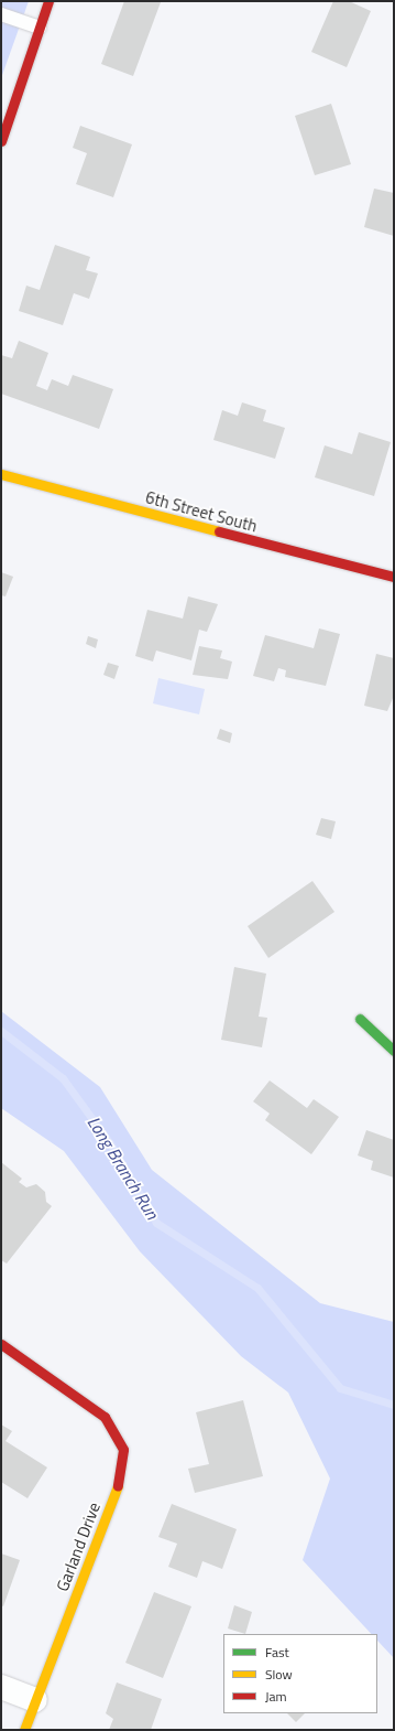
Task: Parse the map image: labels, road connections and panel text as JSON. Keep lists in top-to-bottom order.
{
  "streets": {
    "street": ["6th Street South", "Garland Drive"]
  },
  "water": ["Long Branch Run"],
  "legend": ["Fast", "Slow", "Jam"]
}
